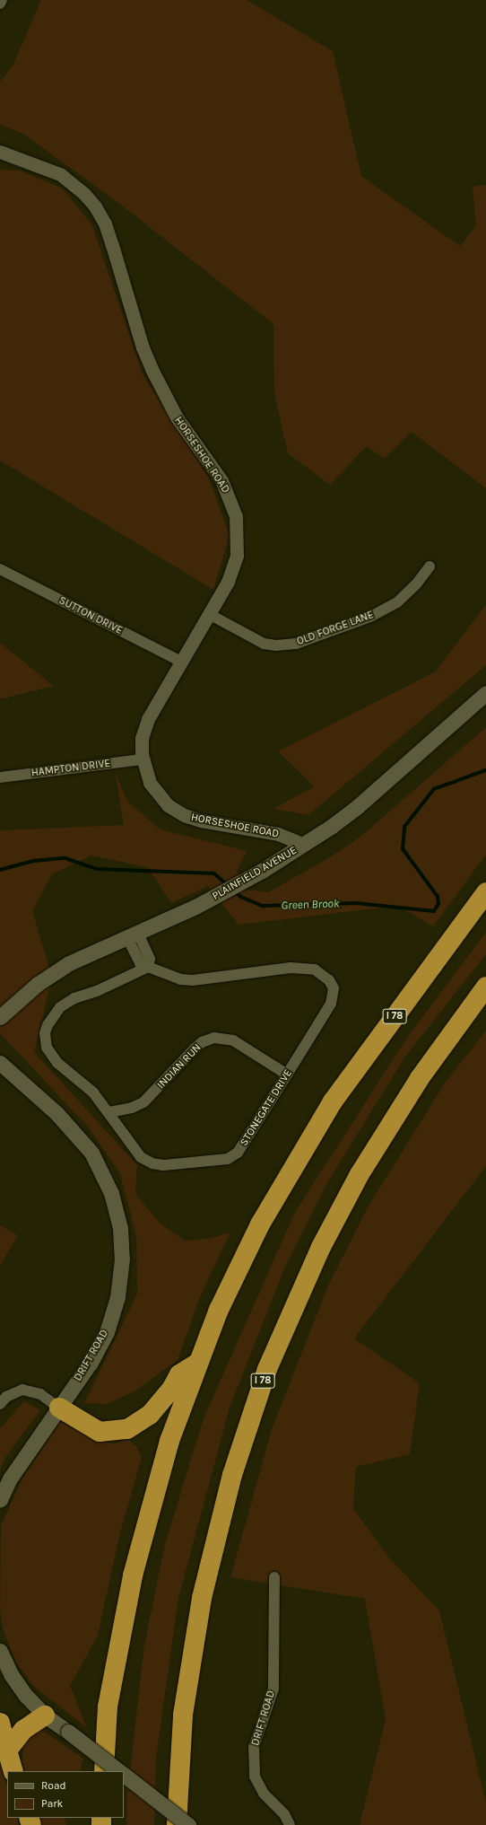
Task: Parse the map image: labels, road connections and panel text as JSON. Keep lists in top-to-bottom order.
{
  "streets": {
    "highway": ["I 78"],
    "main road": ["PLAINFIELD AVENUE", "DRIFT ROAD"],
    "street": [
      "HORSESHOE ROAD",
      "SUTTON DRIVE",
      "OLD FORGE LANE",
      "HAMPTON DRIVE",
      "INDIAN RUN",
      "STONEGATE DRIVE"
    ]
  },
  "crossings": [
    ["HORSESHOE ROAD", "SUTTON DRIVE"],
    ["HORSESHOE ROAD", "OLD FORGE LANE"],
    ["HORSESHOE ROAD", "HAMPTON DRIVE"],
    ["HORSESHOE ROAD", "PLAINFIELD AVENUE"],
    ["INDIAN RUN", "STONEGATE DRIVE"]
  ],
  "water": ["Green Brook"],
  "legend": ["Road", "Park"]
}
